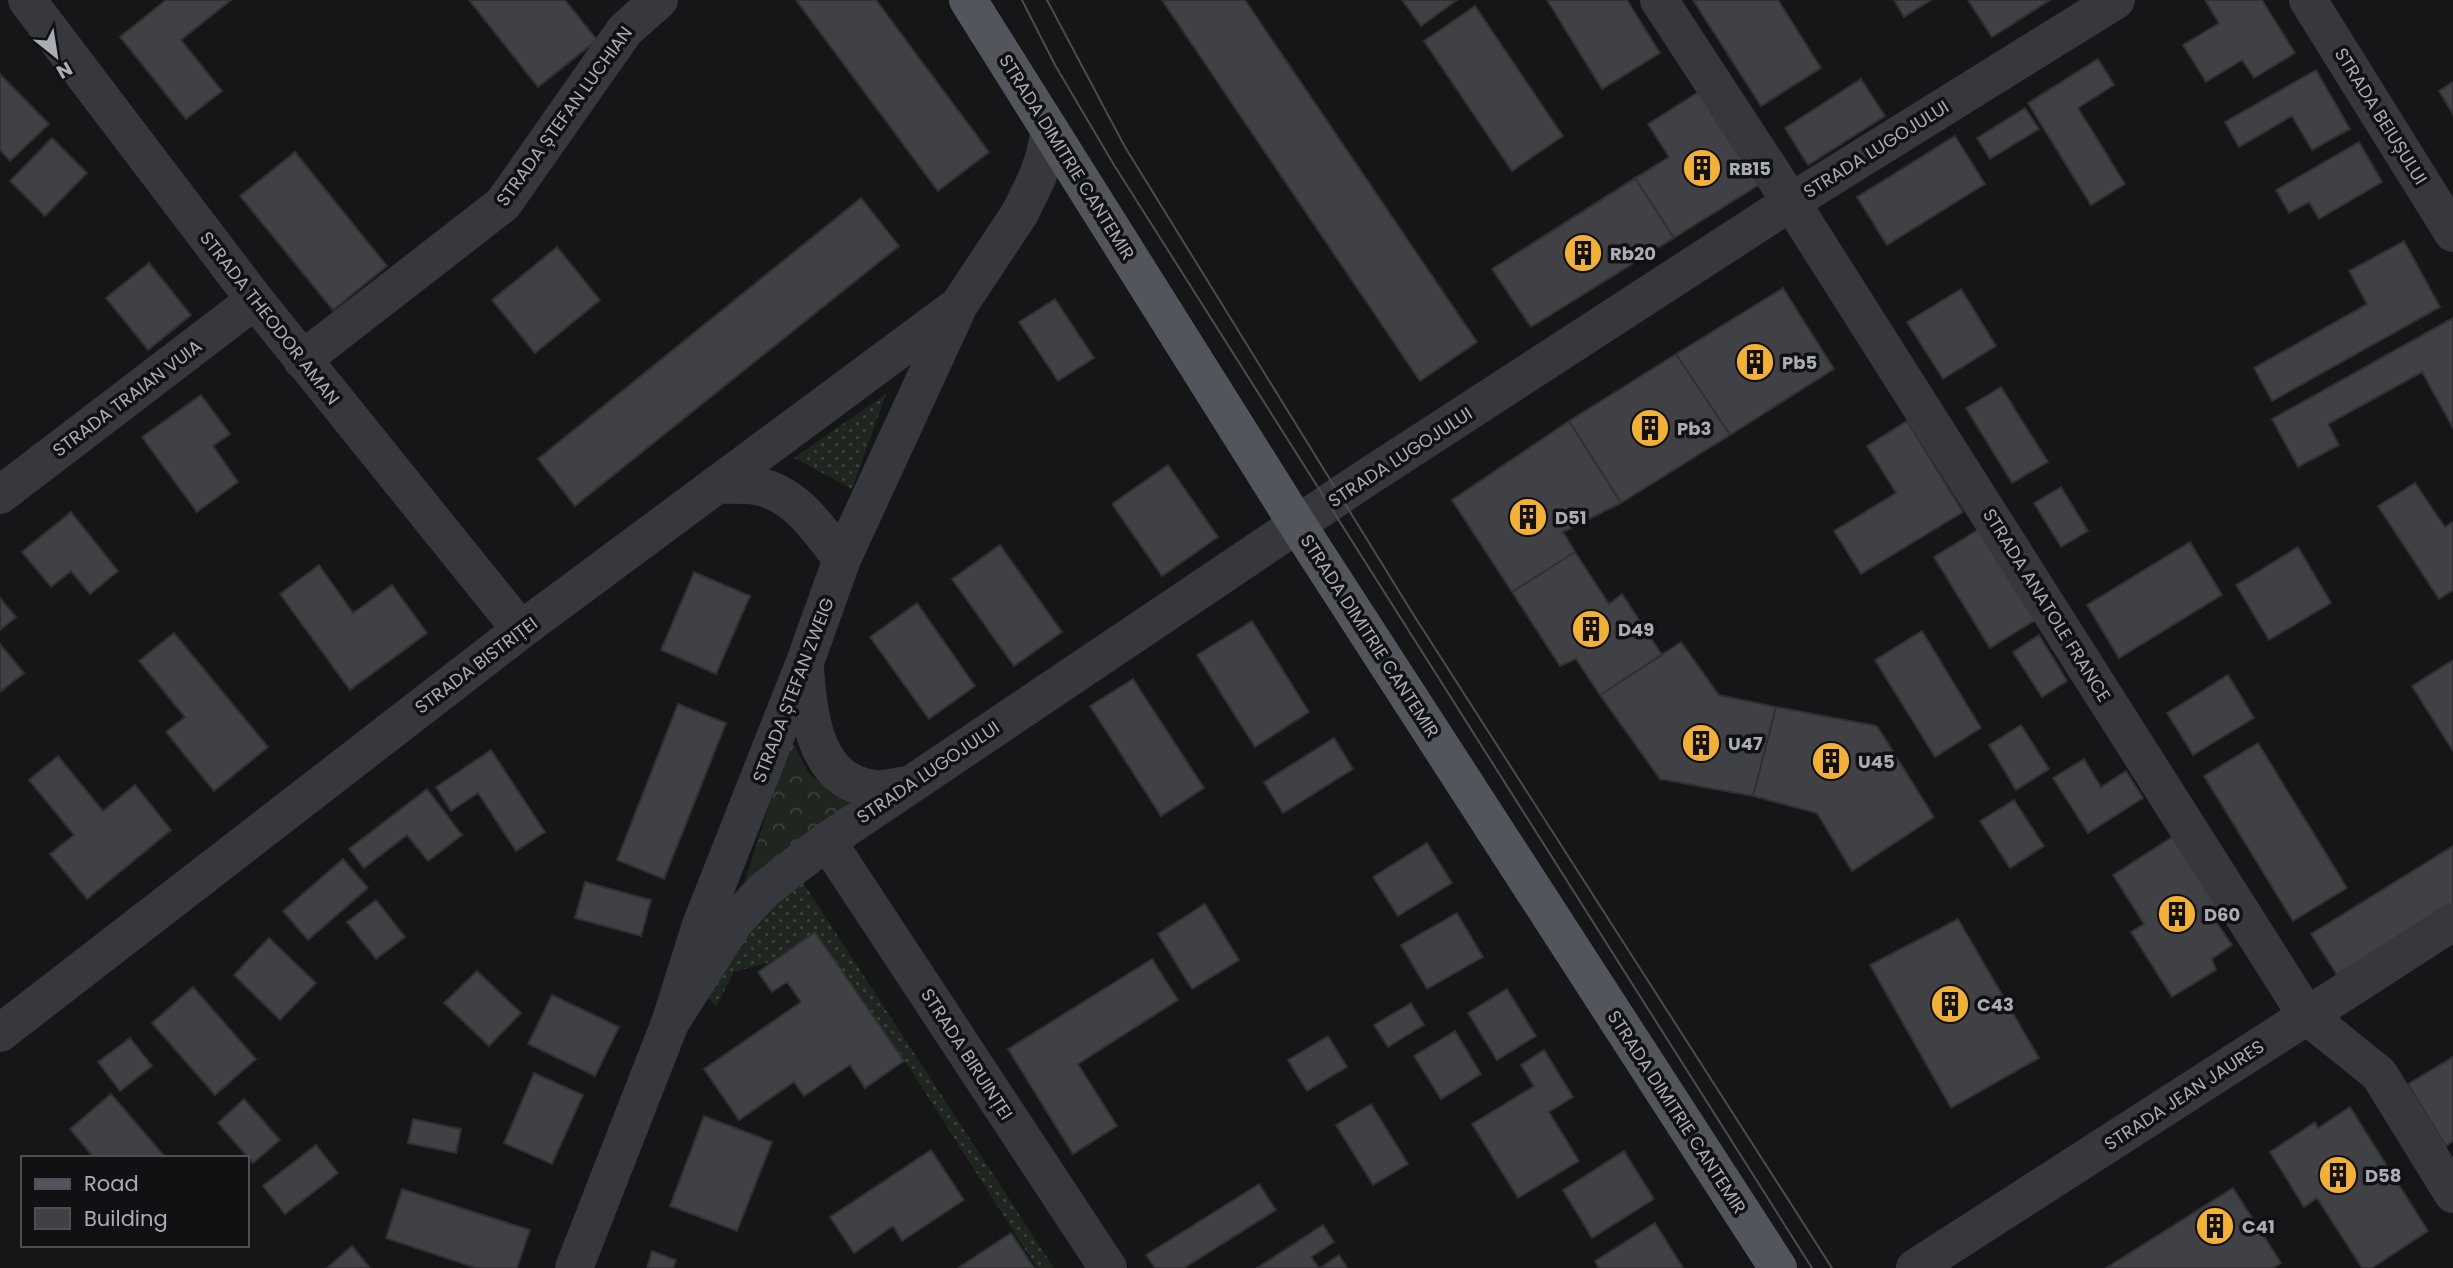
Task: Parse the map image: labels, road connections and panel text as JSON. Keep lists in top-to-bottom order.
{
  "streets": {
    "main road": ["STRADA DIMITRIE CANTEMIR"],
    "street": [
      "STRADA ȘTEFAN LUCHIAN",
      "STRADA BEIUȘULUI",
      "STRADA LUGOJULUI",
      "STRADA THEODOR AMAN",
      "STRADA TRAIAN VUIA",
      "STRADA ANATOLE FRANCE",
      "STRADA BISTRIȚEI",
      "STRADA ȘTEFAN ZWEIG",
      "STRADA BIRUINȚEI",
      "STRADA JEAN JAURES"
    ]
  },
  "crossings": [
    ["STRADA ȘTEFAN LUCHIAN", "STRADA THEODOR AMAN"],
    ["STRADA LUGOJULUI", "STRADA DIMITRIE CANTEMIR"],
    ["STRADA LUGOJULUI", "STRADA ANATOLE FRANCE"],
    ["STRADA LUGOJULUI", "STRADA ȘTEFAN ZWEIG"],
    ["STRADA LUGOJULUI", "STRADA BIRUINȚEI"],
    ["STRADA DIMITRIE CANTEMIR", "STRADA ȘTEFAN ZWEIG"],
    ["STRADA THEODOR AMAN", "STRADA TRAIAN VUIA"],
    ["STRADA THEODOR AMAN", "STRADA BISTRIȚEI"],
    ["STRADA ANATOLE FRANCE", "STRADA JEAN JAURES"],
    ["STRADA BISTRIȚEI", "STRADA ȘTEFAN ZWEIG"]
  ],
  "places": {
    "building": [
      "RB15",
      "Rb20",
      "Pb5",
      "Pb3",
      "D51",
      "D49",
      "U47",
      "U45",
      "D60",
      "C43",
      "D58",
      "C41"
    ]
  },
  "legend": ["Road", "Building"],
  "north": "bottom right"
}
